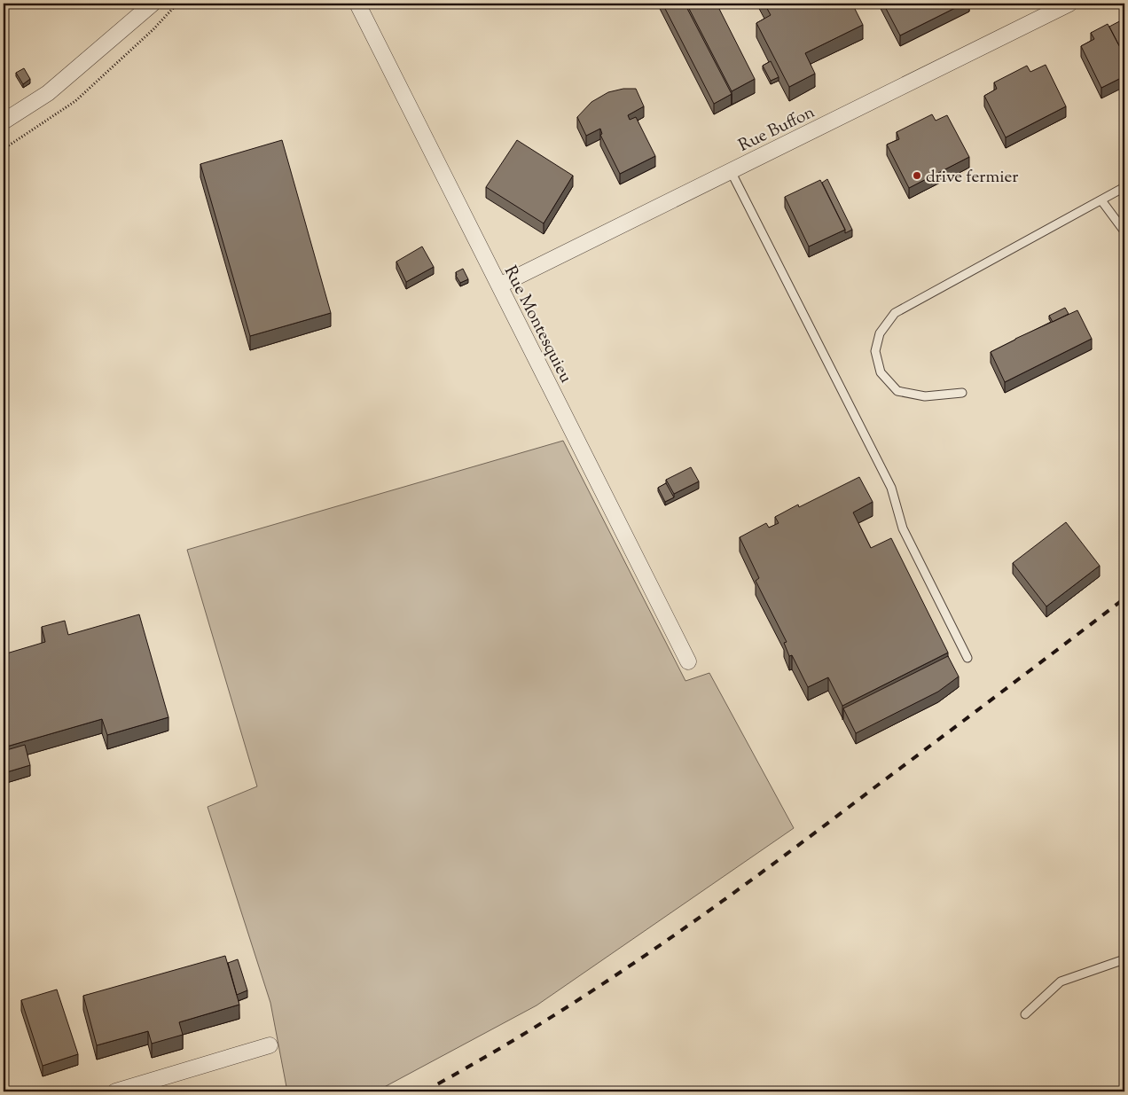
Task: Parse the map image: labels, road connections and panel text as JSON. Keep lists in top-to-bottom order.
{
  "streets": {
    "street": ["Rue Buffon", "Rue Montesquieu"]
  },
  "crossings": [
    ["Rue Buffon", "Rue Montesquieu"]
  ],
  "places": ["drive fermier"]
}
